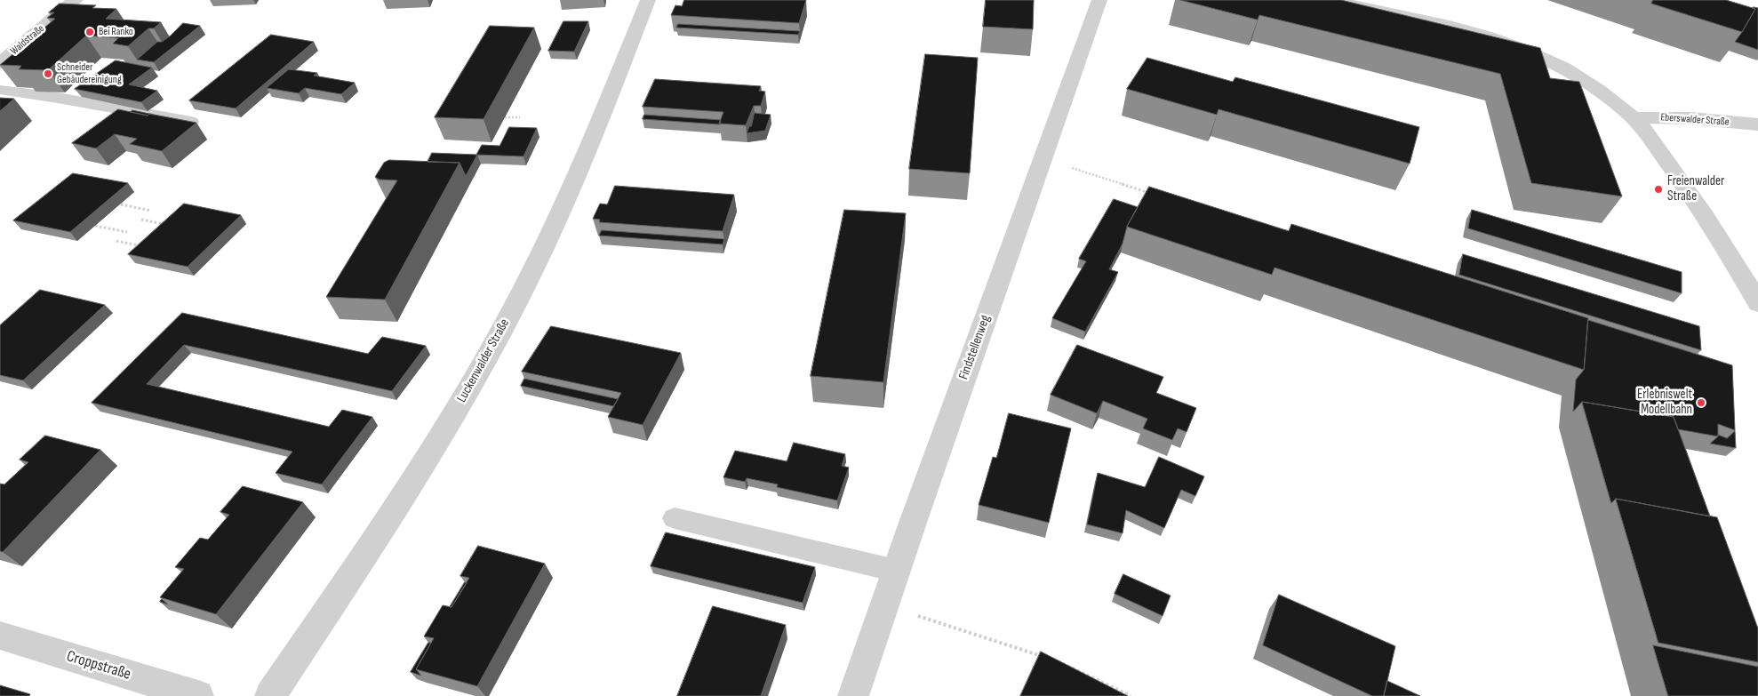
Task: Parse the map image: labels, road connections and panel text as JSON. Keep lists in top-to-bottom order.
{
  "streets": {
    "street": [
      "Waldstraße",
      "Eberswalder Straße",
      "Findstellenweg",
      "Luckenwalder Straße",
      "Croppstraße"
    ]
  },
  "places": [
    "Bei Ranko",
    "Schneider Gebäudereinigung",
    "Freienwalder Straße",
    "Erlebniswelt Modellbahn"
  ]
}
